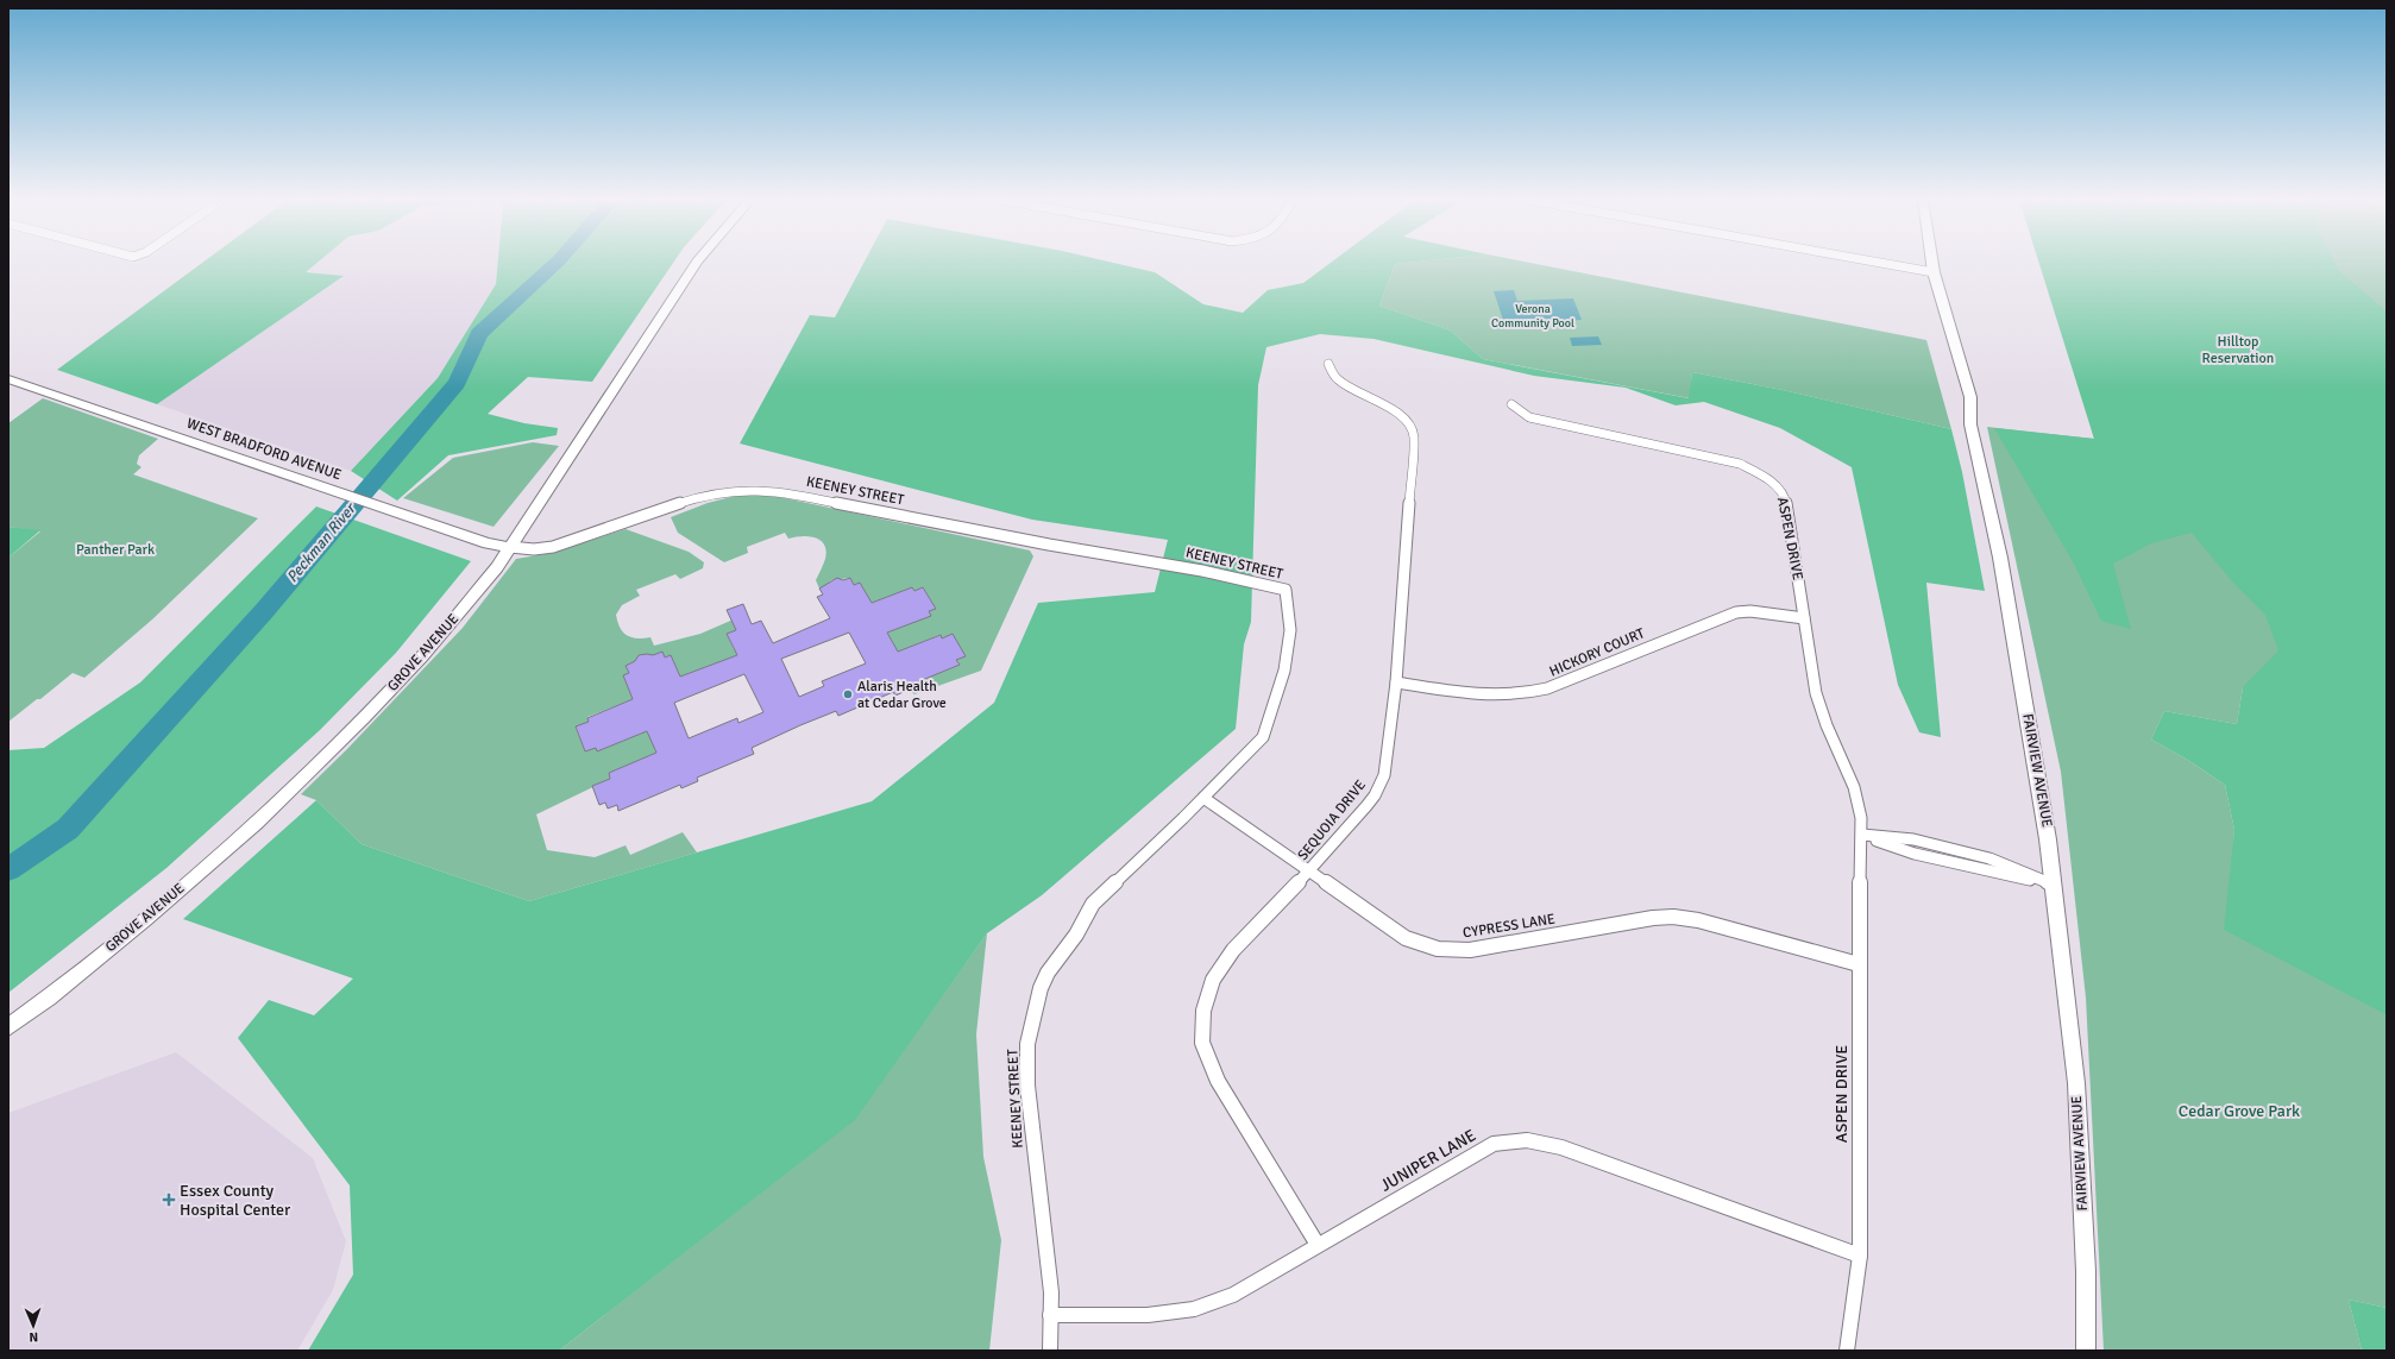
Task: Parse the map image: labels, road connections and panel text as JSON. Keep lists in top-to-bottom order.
{
  "streets": {
    "street": [
      "WEST BRADFORD AVENUE",
      "KEENEY STREET",
      "ASPEN DRIVE",
      "GROVE AVENUE",
      "HICKORY COURT",
      "FAIRVIEW AVENUE",
      "SEQUOIA DRIVE",
      "CYPRESS LANE",
      "JUNIPER LANE"
    ]
  },
  "crossings": [
    ["WEST BRADFORD AVENUE", "KEENEY STREET"],
    ["WEST BRADFORD AVENUE", "GROVE AVENUE"],
    ["KEENEY STREET", "GROVE AVENUE"],
    ["KEENEY STREET", "CYPRESS LANE"],
    ["KEENEY STREET", "JUNIPER LANE"],
    ["ASPEN DRIVE", "HICKORY COURT"],
    ["ASPEN DRIVE", "CYPRESS LANE"],
    ["ASPEN DRIVE", "JUNIPER LANE"],
    ["HICKORY COURT", "SEQUOIA DRIVE"],
    ["SEQUOIA DRIVE", "CYPRESS LANE"],
    ["SEQUOIA DRIVE", "JUNIPER LANE"]
  ],
  "water": ["Peckman River"],
  "parks": [
    "Verona Community Pool",
    "Hilltop Reservation",
    "Panther Park",
    "Cedar Grove Park"
  ],
  "places": {
    "other": ["Alaris Health at Cedar Grove"],
    "health": ["Essex County Hospital Center"]
  },
  "north": "bottom"
}
